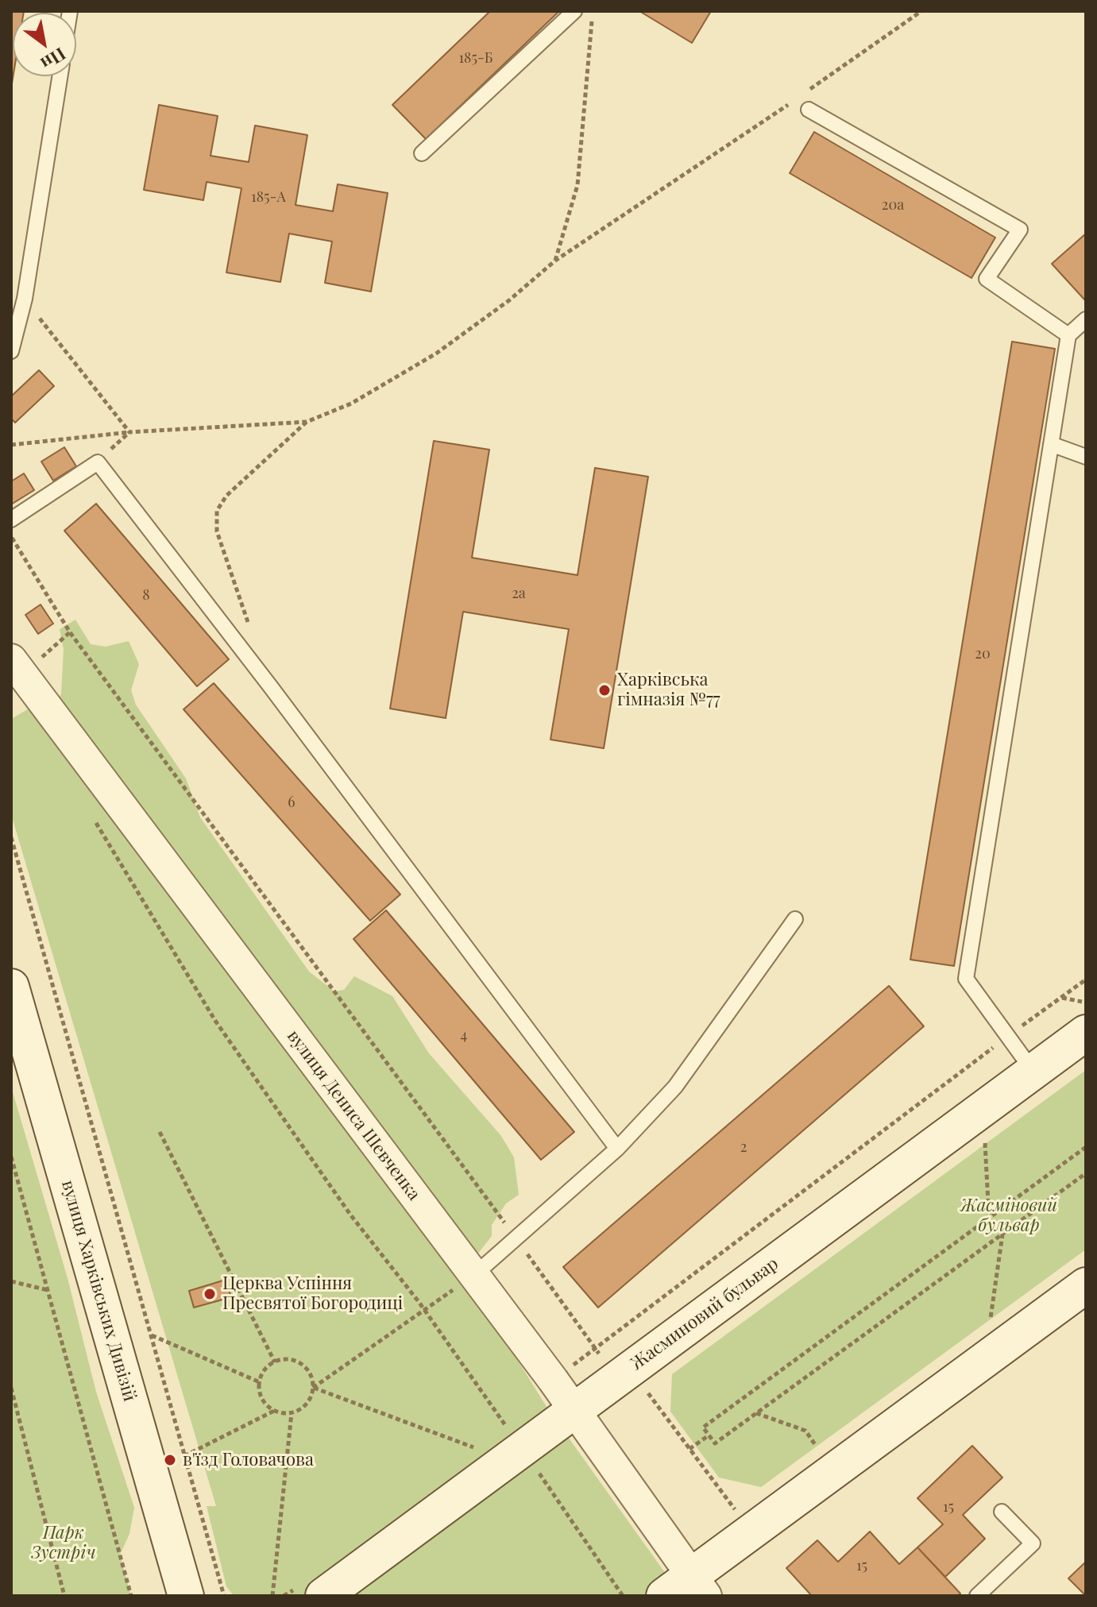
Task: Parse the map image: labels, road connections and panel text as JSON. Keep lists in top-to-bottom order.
{
  "streets": {
    "street": ["вулиця Дениса Шевченка", "вулиця Харківських Дивізій", "Жасминовий бульвар"]
  },
  "crossings": [
    ["вулиця Дениса Шевченка", "Жасминовий бульвар"]
  ],
  "parks": ["Жасміновий бульвар", "Парк Зустріч"],
  "places": ["Харківська гімназія №77", "Церква Успіння Пресвятої Богородиці", "в'їзд Головачова"],
  "house_numbers": [
    "185-Б",
    "185-А",
    "20а",
    "2а",
    "8",
    "20",
    "6",
    "4",
    "2",
    "15",
    "15"
  ],
  "north": "bottom right"
}
